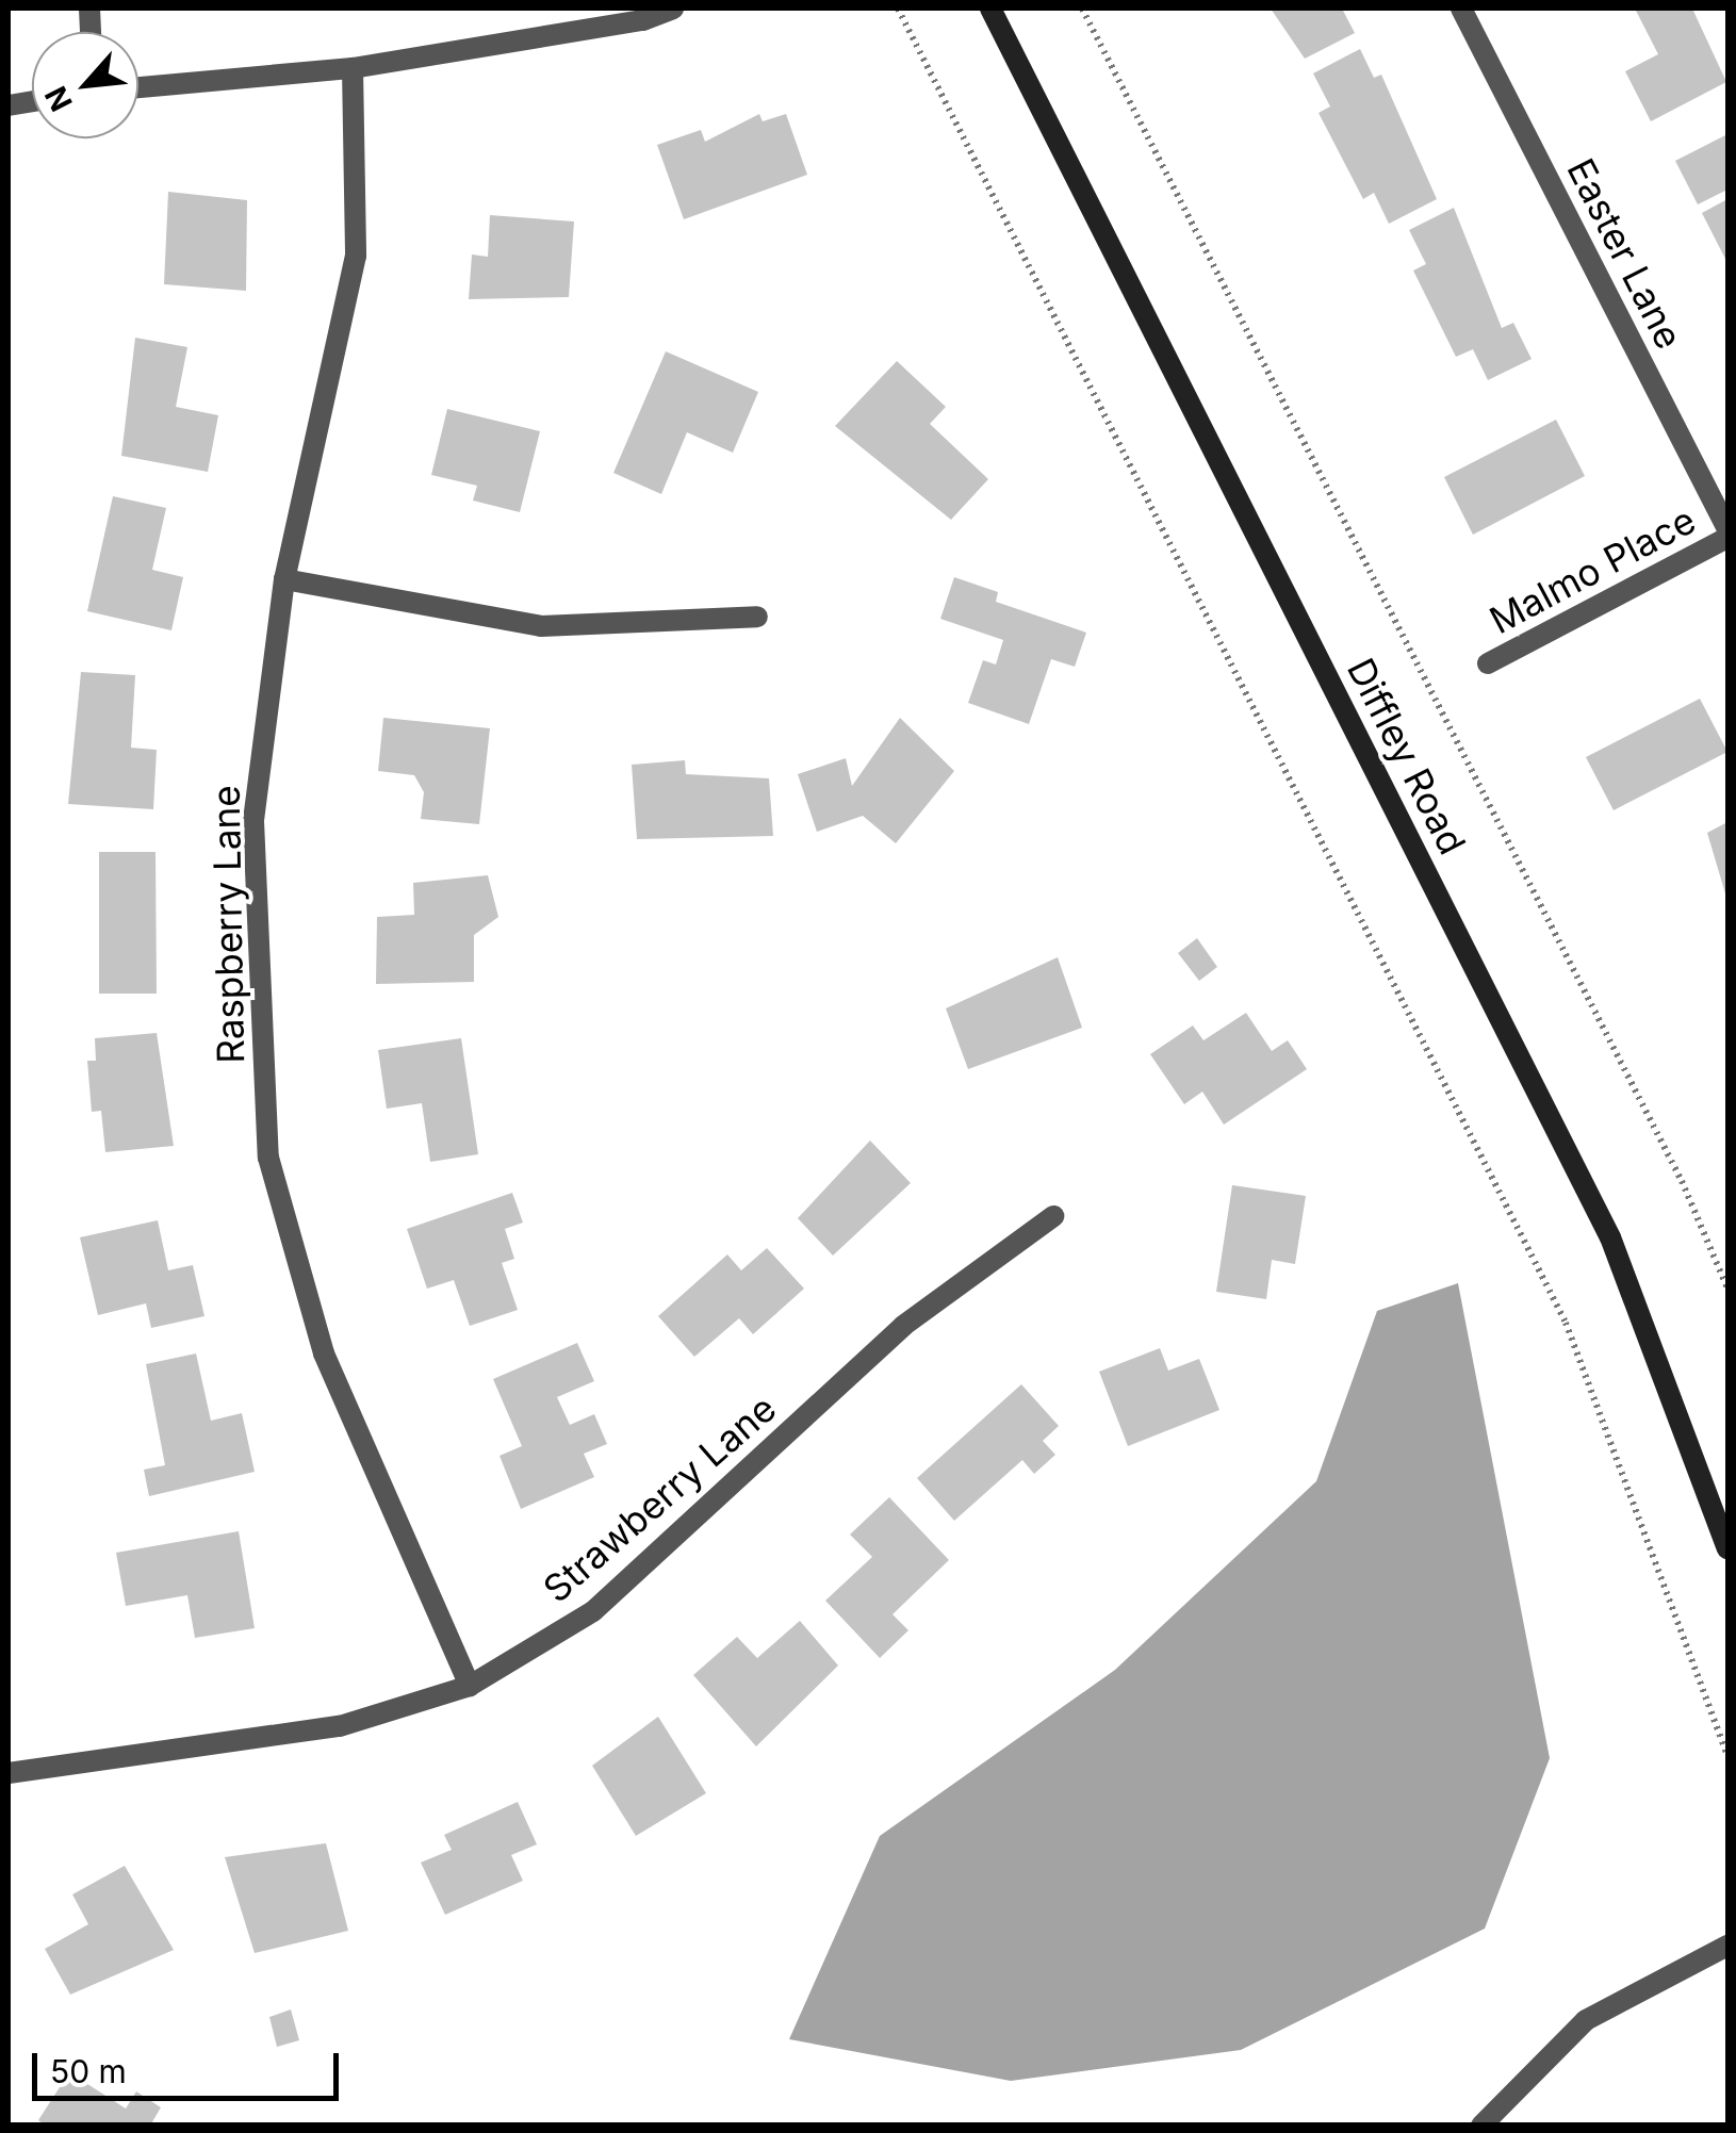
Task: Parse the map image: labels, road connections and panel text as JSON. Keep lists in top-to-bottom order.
{
  "streets": {
    "main road": ["Diffley Road"],
    "street": [
      "Easter Lane",
      "Malmo Place",
      "Raspberry Lane",
      "Strawberry Lane"
    ]
  },
  "crossings": [
    ["Raspberry Lane", "Strawberry Lane"]
  ],
  "scale_bar": "50 m",
  "north": "bottom left"
}
